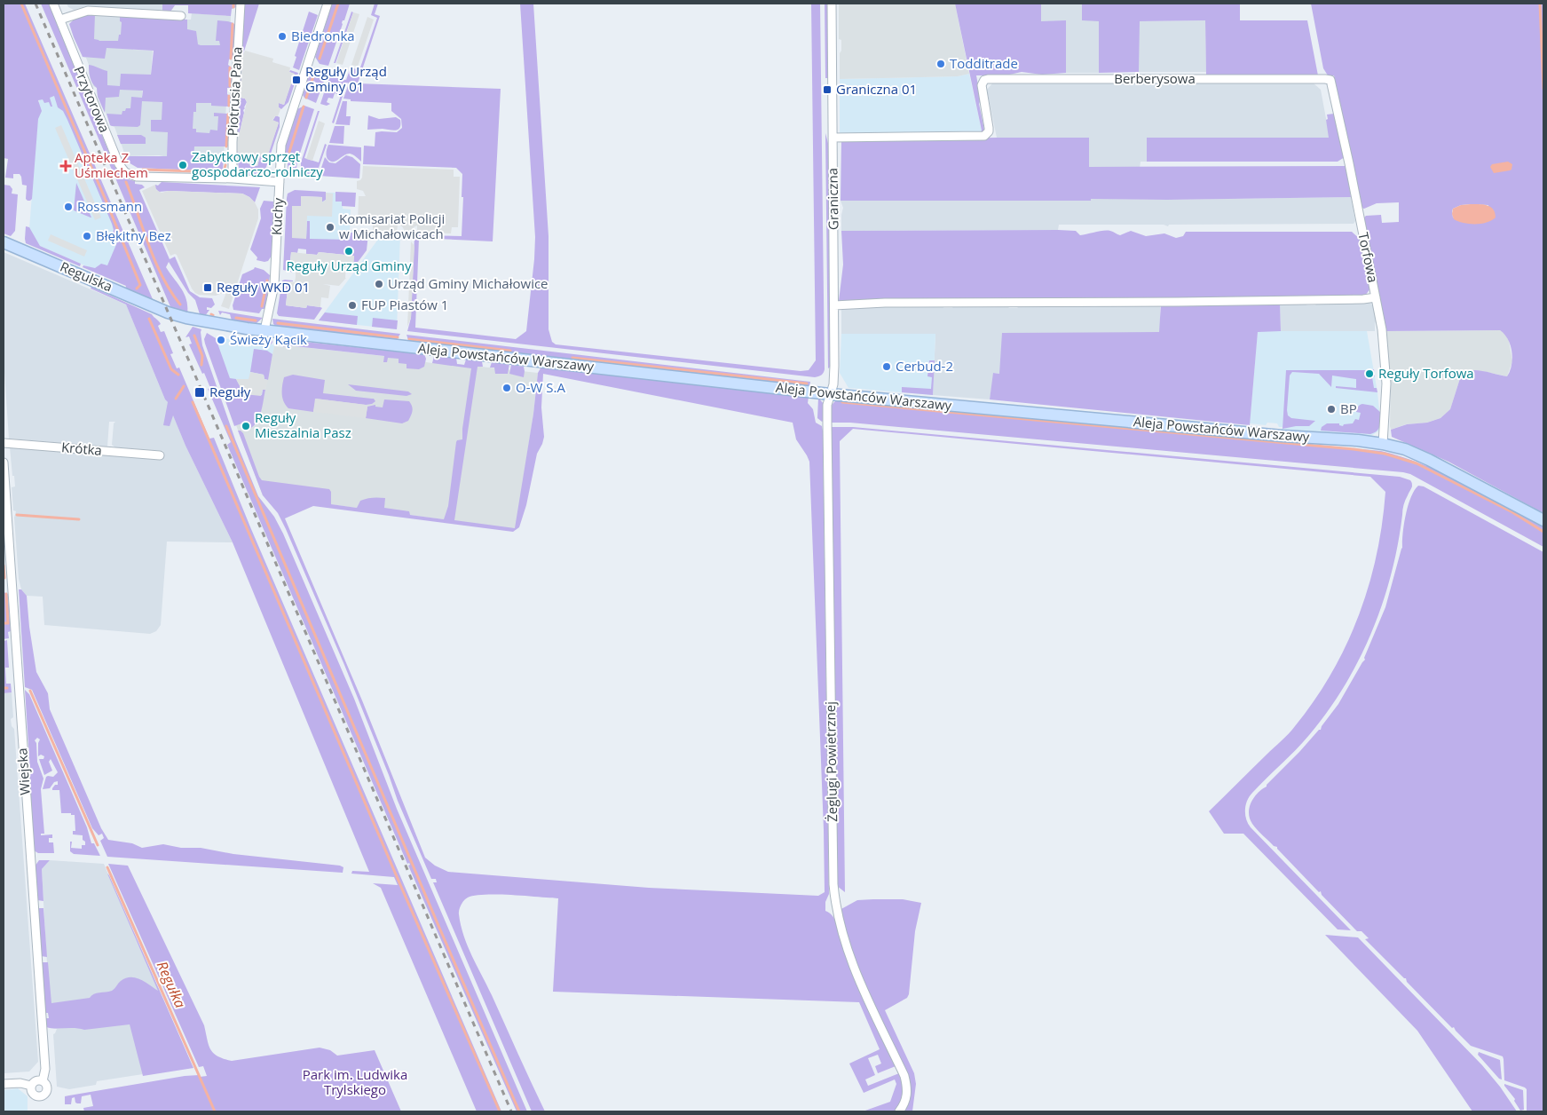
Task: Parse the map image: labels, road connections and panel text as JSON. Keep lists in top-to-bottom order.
{
  "streets": {
    "street": [
      "Berberysowa",
      "Piotrusia Pana",
      "Przytorowa",
      "Graniczna",
      "Kuchy",
      "Torfowa",
      "Regulska",
      "Aleja Powstańców Warszawy",
      "Krótka",
      "Żeglugi Powietrznej",
      "Wiejska"
    ]
  },
  "crossings": [
    ["Berberysowa", "Graniczna"],
    ["Berberysowa", "Torfowa"],
    ["Piotrusia Pana", "Przytorowa"],
    ["Przytorowa", "Kuchy"],
    ["Graniczna", "Aleja Powstańców Warszawy"],
    ["Graniczna", "Żeglugi Powietrznej"],
    ["Kuchy", "Aleja Powstańców Warszawy"],
    ["Torfowa", "Aleja Powstańców Warszawy"],
    ["Regulska", "Aleja Powstańców Warszawy"],
    ["Aleja Powstańców Warszawy", "Żeglugi Powietrznej"]
  ],
  "water": ["Regułka"],
  "parks": ["Park im. Ludwika Trylskiego"],
  "places": {
    "other": [
      "Biedronka",
      "Todditrade",
      "Zabytkowy sprzęt gospodarczo-rolniczy",
      "Rossmann",
      "Komisariat Policji w Michałowicach",
      "Błękitny Bez",
      "Reguły Urząd Gminy",
      "Urząd Gminy Michałowice",
      "FUP Piastów 1",
      "Świeży Kącik",
      "Cerbud-2",
      "Reguły Torfowa",
      "O-W S.A",
      "BP",
      "Reguły Mieszalnia Pasz"
    ],
    "transit": [
      "Reguły Urząd Gminy 01",
      "Graniczna 01",
      "Reguły WKD 01",
      "Reguły"
    ],
    "health": ["Apteka Z Uśmiechem"]
  }
}
